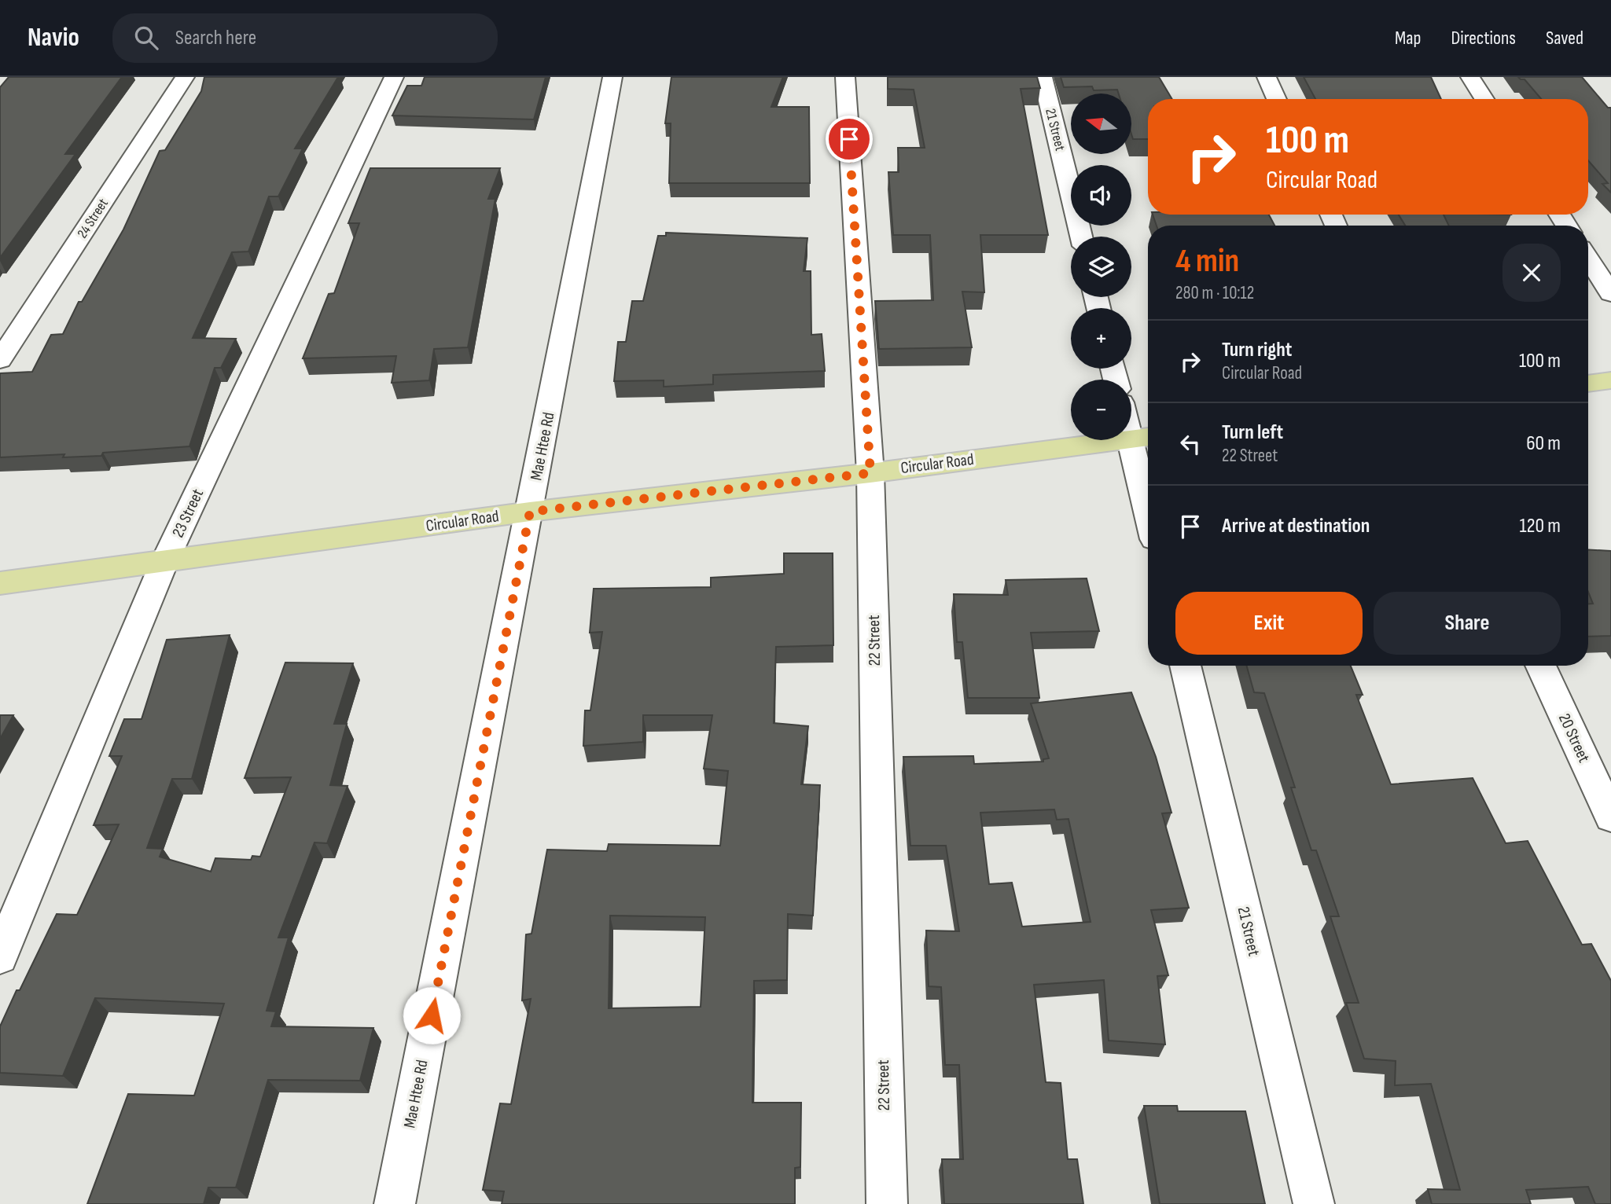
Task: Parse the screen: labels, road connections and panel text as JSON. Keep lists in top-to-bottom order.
{
  "streets": {
    "main road": ["Circular Road"],
    "street": [
      "21 Street",
      "24 Street",
      "Mae Htee Rd",
      "23 Street",
      "22 Street",
      "20 Street"
    ]
  },
  "crossings": [
    ["Mae Htee Rd", "Circular Road"],
    ["Circular Road", "23 Street"],
    ["Circular Road", "22 Street"]
  ],
  "north": "left",
  "page": {
    "header": "Navio",
    "search": "Search here",
    "nav": ["Map", "Directions", "Saved"],
    "map_buttons": ["+", "−"],
    "turn": ["100 m", "Circular Road"],
    "heading": ["4 min", "280 m · 10:12"],
    "list": [
      {
        "name": "Turn right",
        "note": "Circular Road",
        "value": "100 m"
      },
      {
        "name": "Turn left",
        "note": "22 Street",
        "value": "60 m"
      },
      {
        "name": "Arrive at destination",
        "value": "120 m"
      }
    ],
    "buttons": ["Exit", "Share"]
  }
}
